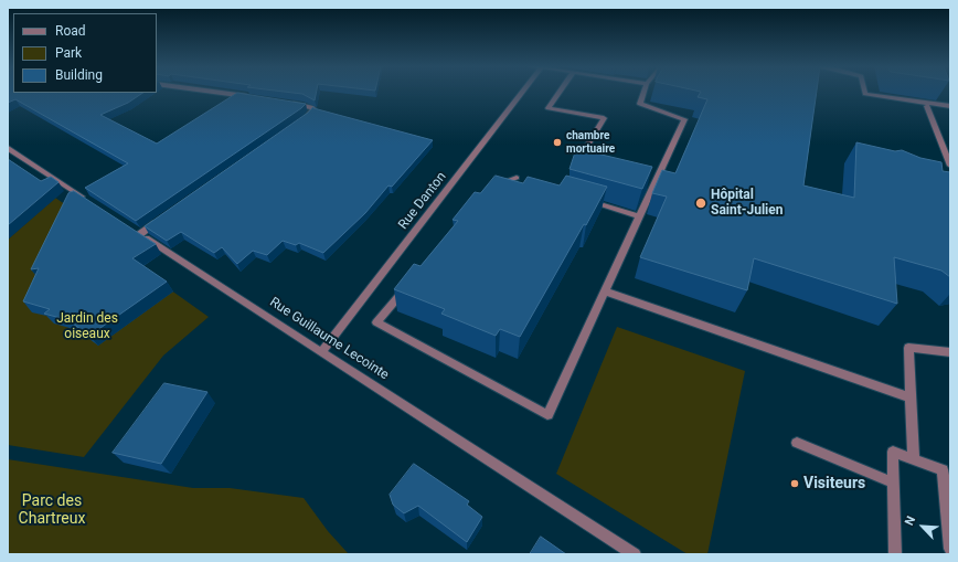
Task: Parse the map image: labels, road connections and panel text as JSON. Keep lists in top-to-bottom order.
{
  "streets": {
    "street": ["Rue Danton", "Rue Guillaume Lecointe"]
  },
  "crossings": [
    ["Rue Danton", "Rue Guillaume Lecointe"]
  ],
  "parks": ["Jardin des oiseaux", "Parc des Chartreux"],
  "places": ["chambre mortuaire", "Hôpital Saint-Julien", "Visiteurs"],
  "legend": ["Road", "Park", "Building"],
  "north": "top left"
}
